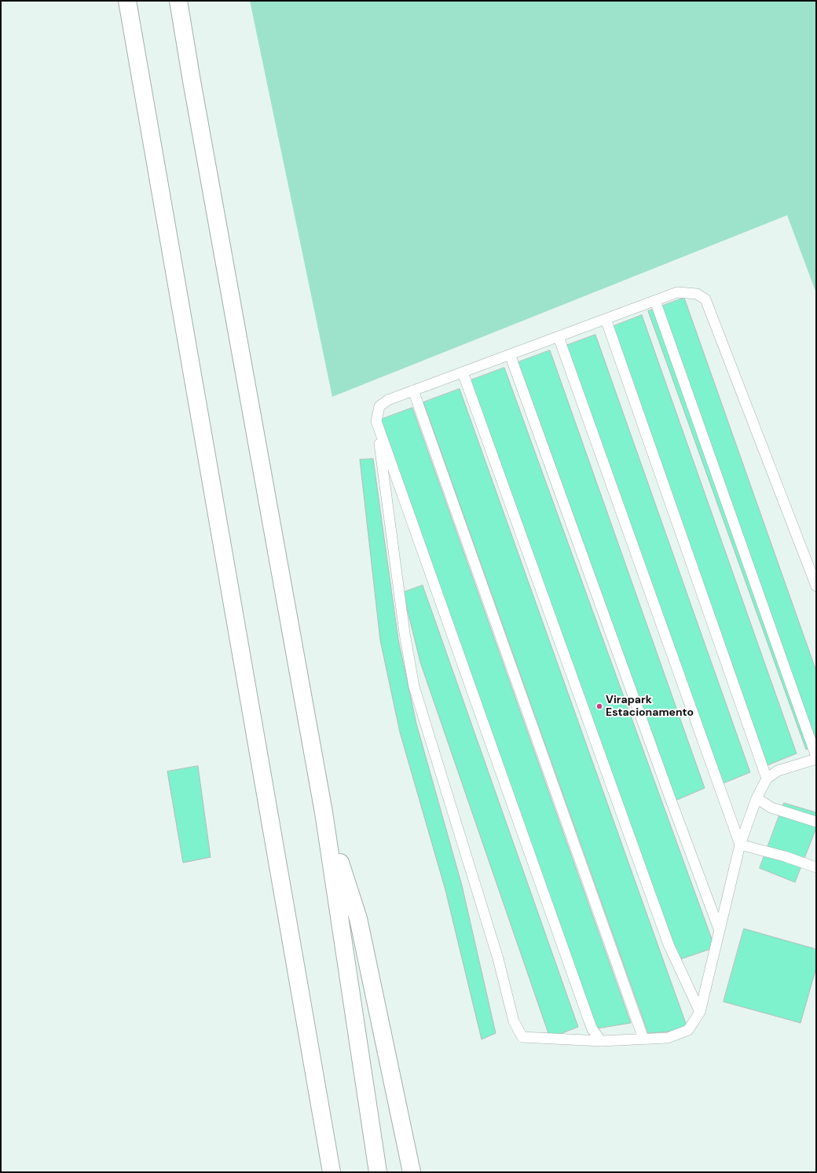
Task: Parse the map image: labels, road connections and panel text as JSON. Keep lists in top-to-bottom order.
{
  "places": ["Virapark Estacionamento"]
}
